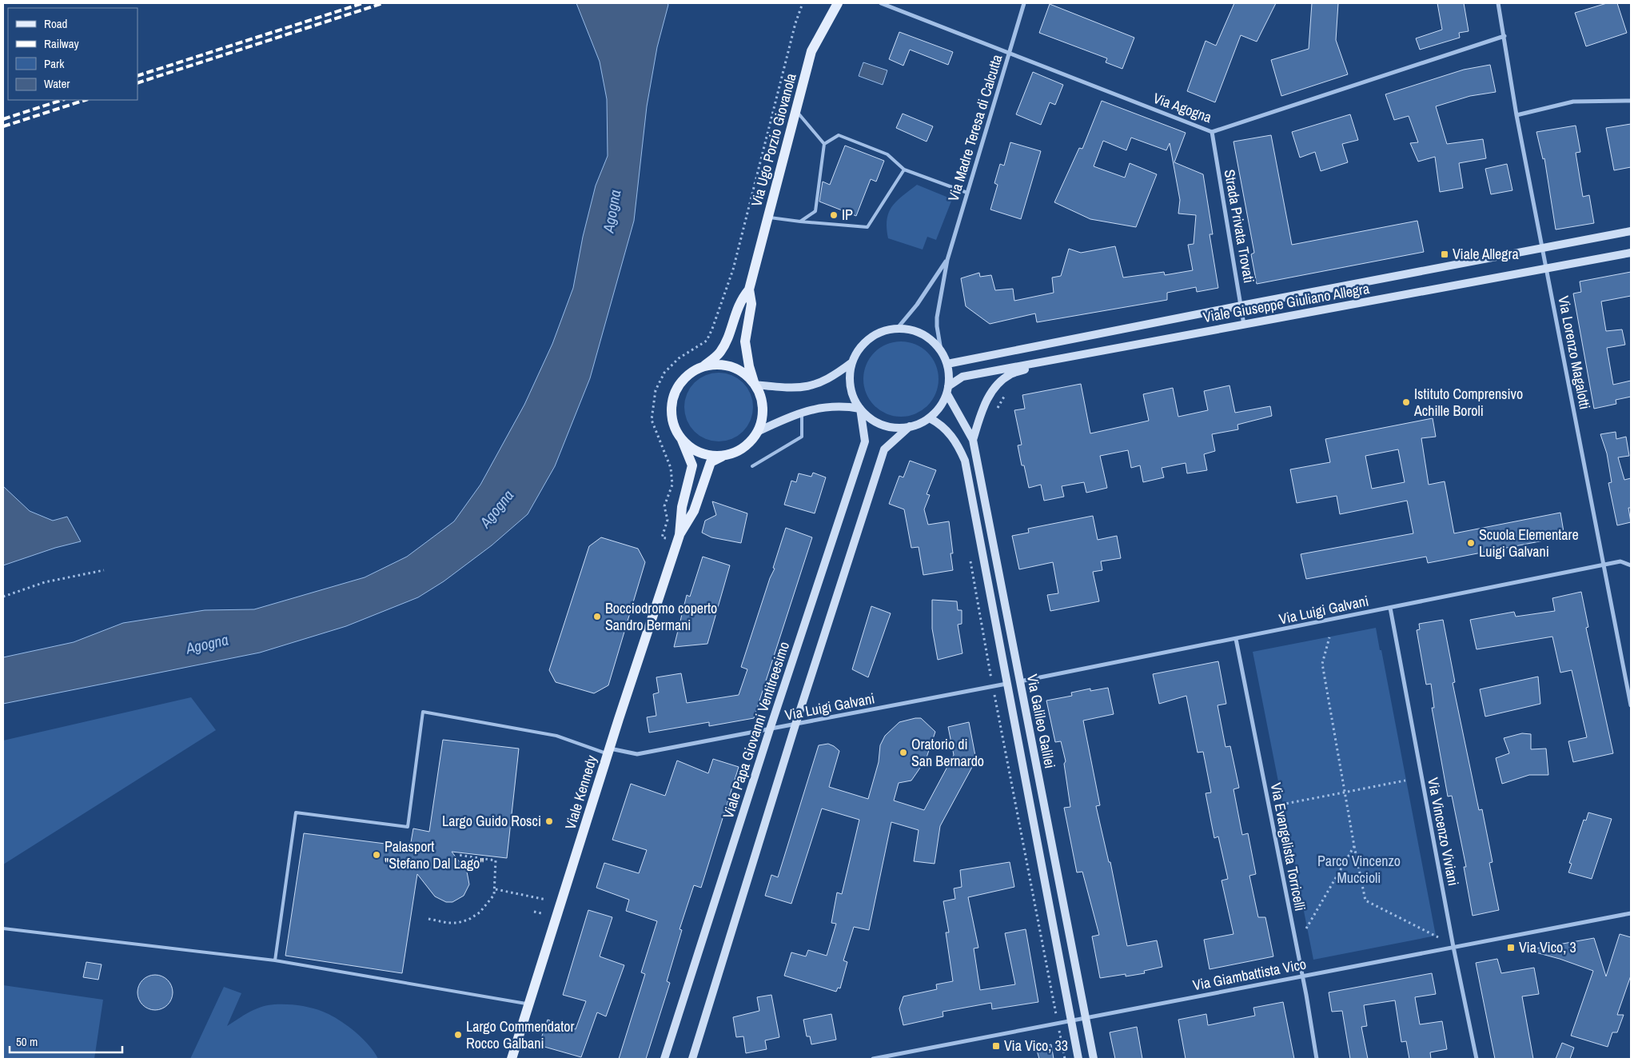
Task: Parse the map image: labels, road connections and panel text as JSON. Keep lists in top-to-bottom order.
{
  "streets": {
    "main road": ["Via Ugo Porzio Giovanola", "Viale Kennedy"],
    "street": [
      "Via Agogna",
      "Via Madre Teresa di Calcutta",
      "Strada Privata Trovati",
      "Viale Giuseppe Giuliano Allegra",
      "Via Lorenzo Magalotti",
      "Via Luigi Galvani",
      "Via Galileo Galilei",
      "Viale Papa Giovanni Ventitreesimo",
      "Via Vincenzo Viviani",
      "Via Evangelista Torricelli",
      "Via Giambattista Vico"
    ]
  },
  "crossings": [
    ["Via Agogna", "Via Madre Teresa di Calcutta"],
    ["Via Agogna", "Strada Privata Trovati"],
    ["Via Agogna", "Via Lorenzo Magalotti"],
    ["Via Madre Teresa di Calcutta", "Viale Giuseppe Giuliano Allegra"],
    ["Via Madre Teresa di Calcutta", "Via Galileo Galilei"],
    ["Via Madre Teresa di Calcutta", "Viale Papa Giovanni Ventitreesimo"],
    ["Strada Privata Trovati", "Viale Giuseppe Giuliano Allegra"],
    ["Viale Giuseppe Giuliano Allegra", "Via Lorenzo Magalotti"],
    ["Viale Giuseppe Giuliano Allegra", "Via Galileo Galilei"],
    ["Viale Giuseppe Giuliano Allegra", "Viale Papa Giovanni Ventitreesimo"],
    ["Via Lorenzo Magalotti", "Via Luigi Galvani"],
    ["Via Luigi Galvani", "Via Galileo Galilei"],
    ["Via Luigi Galvani", "Viale Papa Giovanni Ventitreesimo"],
    ["Via Luigi Galvani", "Viale Kennedy"],
    ["Via Luigi Galvani", "Via Vincenzo Viviani"],
    ["Via Luigi Galvani", "Via Evangelista Torricelli"],
    ["Via Galileo Galilei", "Viale Papa Giovanni Ventitreesimo"],
    ["Via Galileo Galilei", "Via Giambattista Vico"],
    ["Via Vincenzo Viviani", "Via Giambattista Vico"],
    ["Via Evangelista Torricelli", "Via Giambattista Vico"]
  ],
  "water": ["Agogna"],
  "parks": ["Parco Vincenzo Muccioli"],
  "places": {
    "other": [
      "IP",
      "Istituto Comprensivo Achille Boroli",
      "Scuola Elementare Luigi Galvani",
      "Bocciodromo coperto Sandro Bermani",
      "Oratorio di San Bernardo",
      "Largo Guido Rosci",
      "Palasport \"Stefano Dal Lago\"",
      "Largo Commendator Rocco Galbani"
    ],
    "transit": ["Viale Allegra", "Via Vico, 3", "Via Vico, 33"]
  },
  "legend": [
    "Road",
    "Railway",
    "Park",
    "Water"
  ],
  "scale_bar": "50 m"
}
